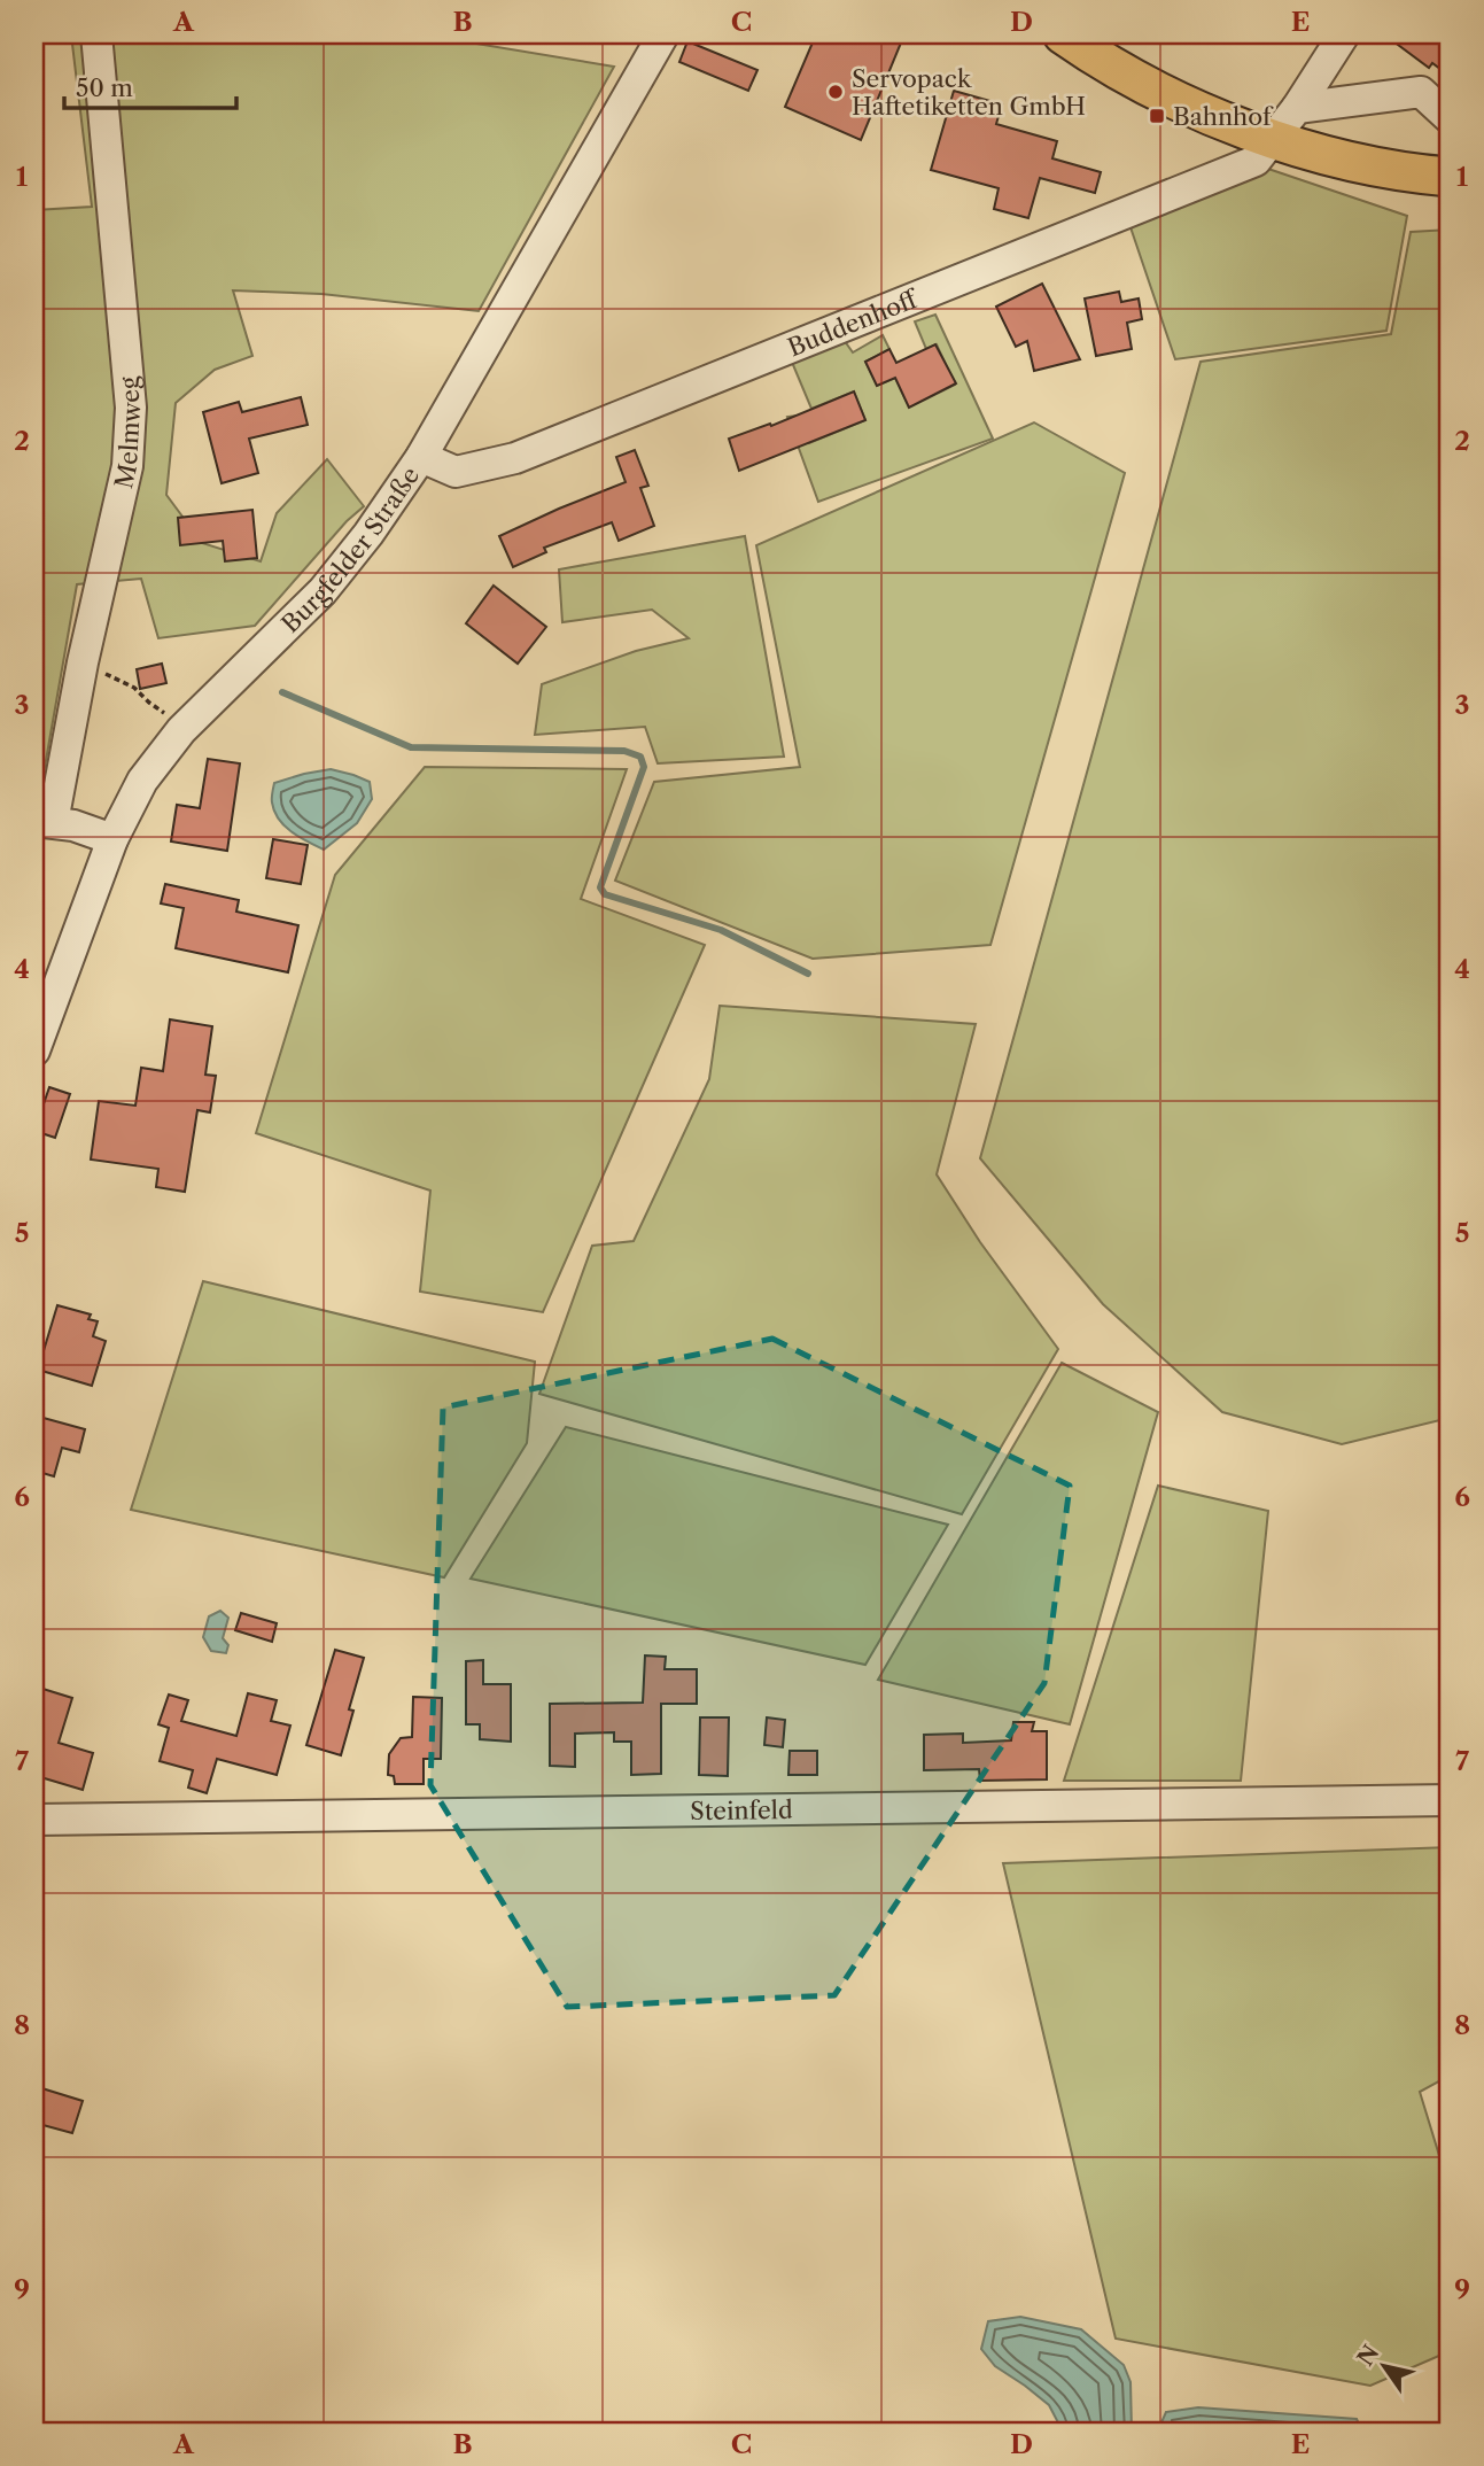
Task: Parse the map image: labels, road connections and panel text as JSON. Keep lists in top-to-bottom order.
{
  "streets": {
    "street": [
      "Buddenhoff",
      "Melmweg",
      "Burgfelder Straße",
      "Steinfeld"
    ]
  },
  "crossings": [
    ["Buddenhoff", "Burgfelder Straße"]
  ],
  "places": {
    "other": ["Servopack Haftetiketten GmbH"],
    "transit": ["Bahnhof"]
  },
  "scale_bar": "50 m",
  "north": "top left",
  "grid": {
    "columns": [
      "A",
      "B",
      "C",
      "D",
      "E"
    ],
    "rows": [
      "1",
      "2",
      "3",
      "4",
      "5",
      "6",
      "7",
      "8",
      "9"
    ]
  }
}
